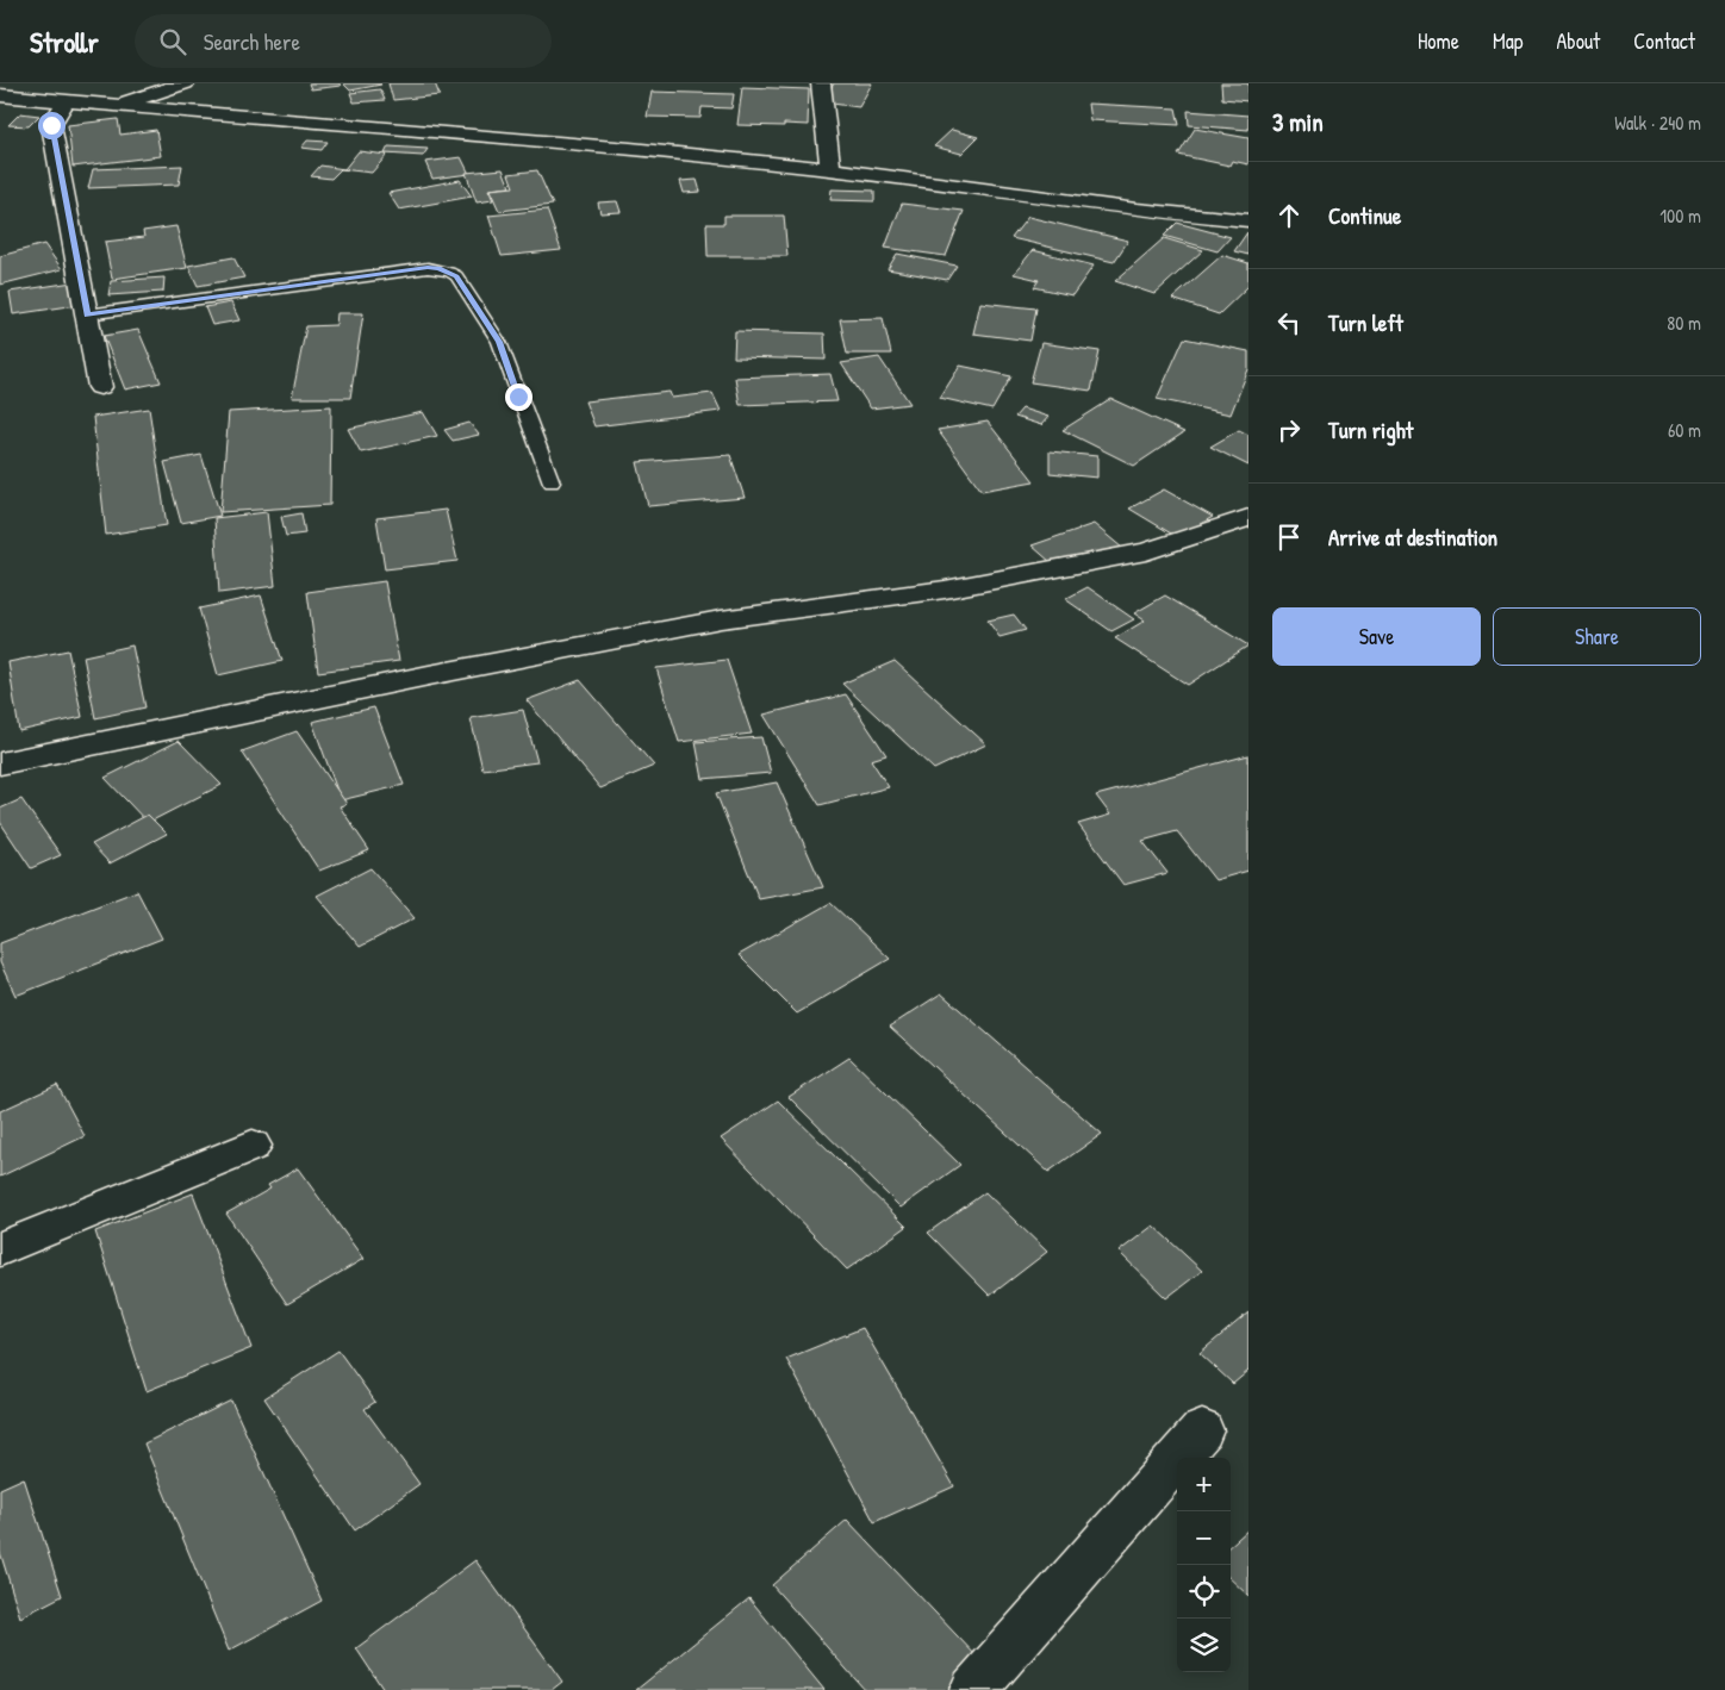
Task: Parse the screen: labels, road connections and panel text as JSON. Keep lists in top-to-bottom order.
{
  "page": {
    "header": "Strollr",
    "search": "Search here",
    "nav": [
      "Home",
      "Map",
      "About",
      "Contact"
    ],
    "heading": ["3 min", "Walk · 240 m"],
    "list": [
      ["Continue", "100 m"],
      ["Turn left", "80 m"],
      ["Turn right", "60 m"],
      "Arrive at destination"
    ],
    "buttons": ["Save", "Share"],
    "map_buttons": ["+", "−"]
  }
}
